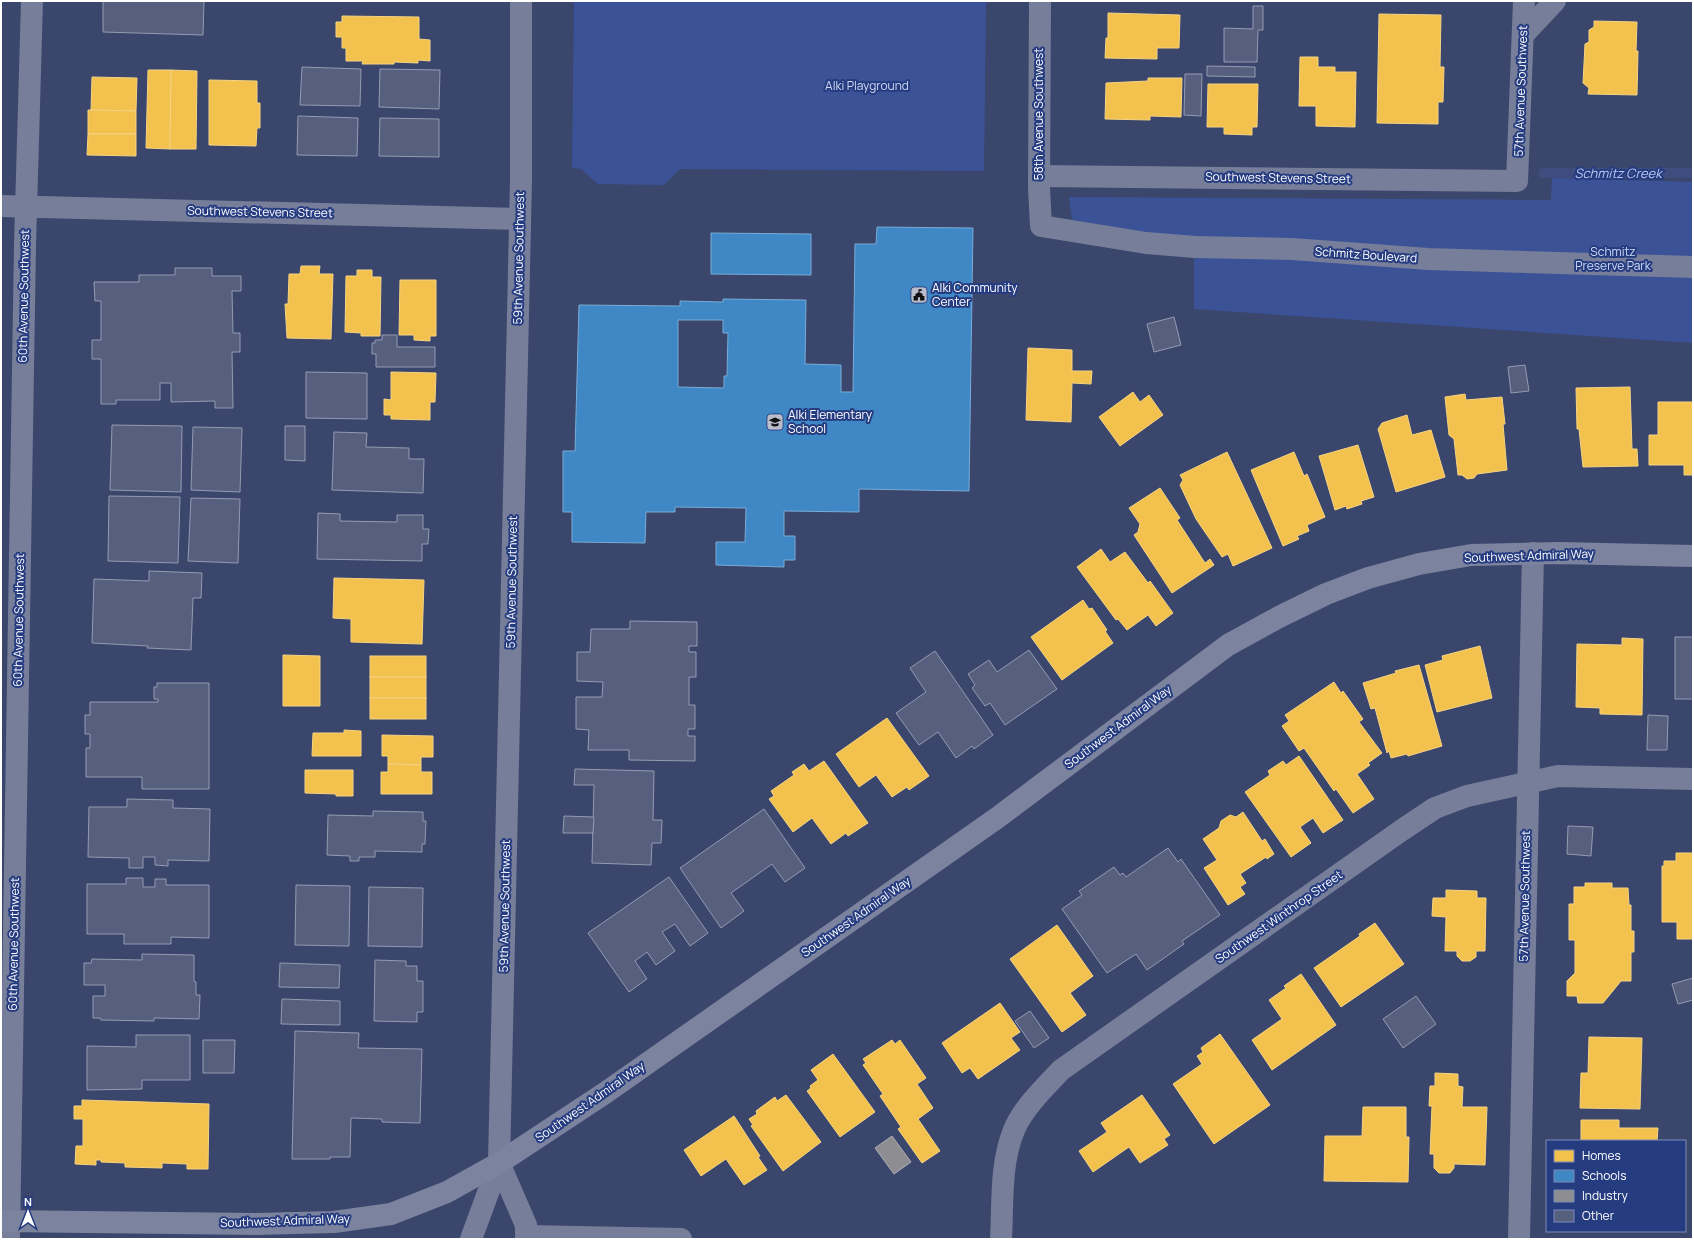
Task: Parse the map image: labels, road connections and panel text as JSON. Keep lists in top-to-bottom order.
{
  "streets": {
    "main road": ["Southwest Admiral Way"],
    "street": [
      "57th Avenue Southwest",
      "58th Avenue Southwest",
      "Southwest Stevens Street",
      "Schmitz Boulevard",
      "59th Avenue Southwest",
      "60th Avenue Southwest",
      "Southwest Winthrop Street"
    ]
  },
  "crossings": [
    ["57th Avenue Southwest", "Southwest Stevens Street"],
    ["57th Avenue Southwest", "Southwest Admiral Way"],
    ["57th Avenue Southwest", "Southwest Winthrop Street"],
    ["58th Avenue Southwest", "Southwest Stevens Street"],
    ["58th Avenue Southwest", "Schmitz Boulevard"],
    ["Southwest Stevens Street", "59th Avenue Southwest"],
    ["Southwest Stevens Street", "60th Avenue Southwest"],
    ["59th Avenue Southwest", "Southwest Admiral Way"],
    ["60th Avenue Southwest", "Southwest Admiral Way"]
  ],
  "water": ["Schmitz Creek"],
  "parks": ["Alki Playground", "Schmitz Preserve Park"],
  "places": {
    "public building": ["Alki Community Center"],
    "school or university": ["Alki Elementary School"]
  },
  "legend": [
    "Homes",
    "Schools",
    "Industry",
    "Other"
  ],
  "north": "top"
}
